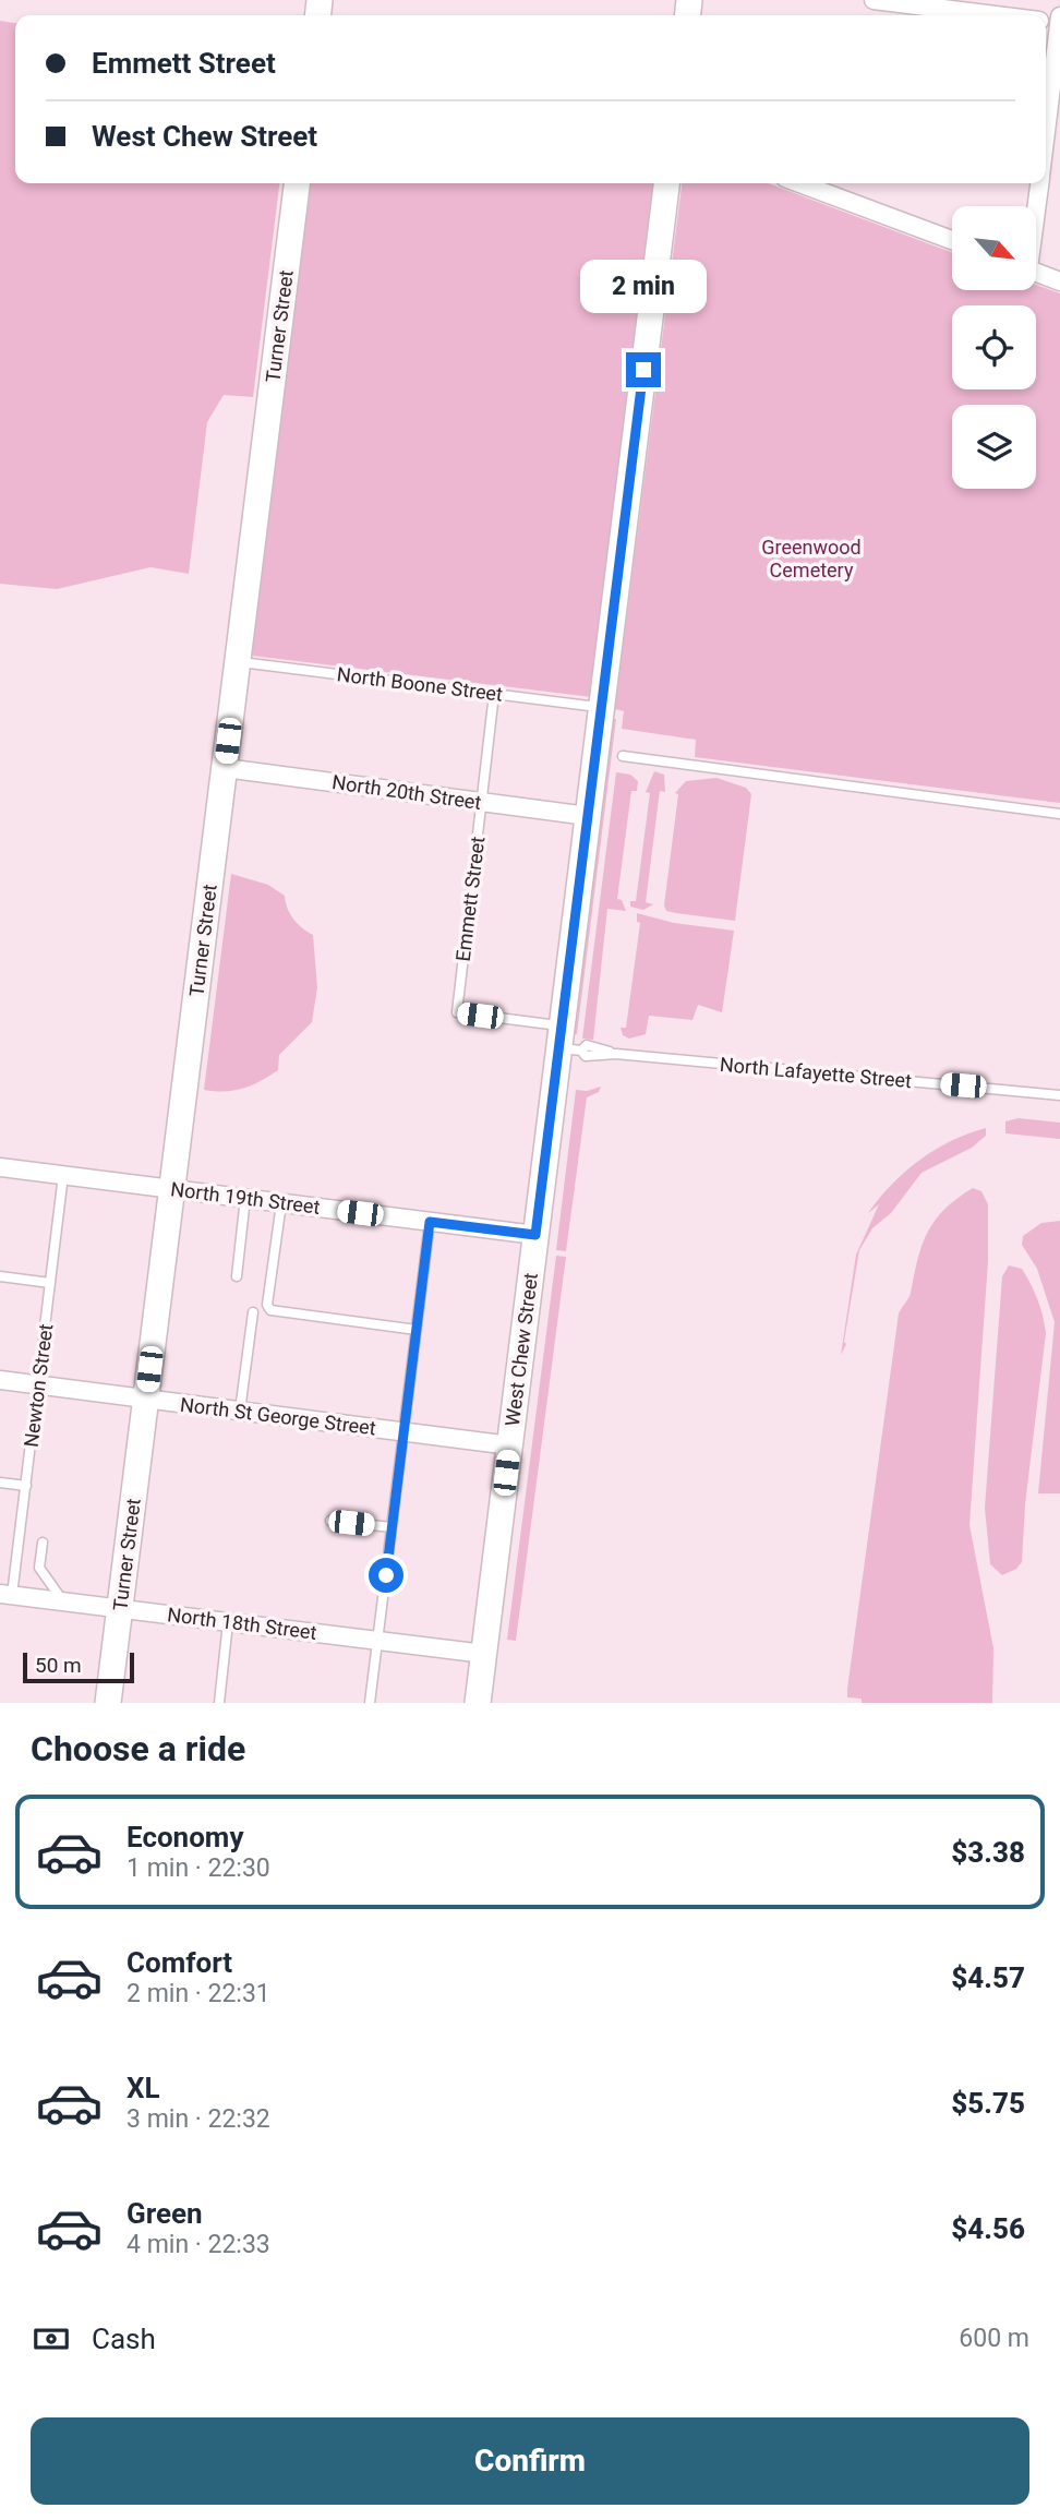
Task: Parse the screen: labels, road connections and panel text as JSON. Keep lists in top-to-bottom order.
{
  "streets": {
    "street": [
      "Turner Street",
      "North 20th Street",
      "North 19th Street",
      "West Chew Street",
      "North St George Street",
      "North 18th Street"
    ],
    "lane": [
      "North Boone Street",
      "Emmett Street",
      "North Lafayette Street",
      "Newton Street"
    ]
  },
  "crossings": [
    ["Turner Street", "North Boone Street"],
    ["Turner Street", "North 20th Street"],
    ["Turner Street", "North 19th Street"],
    ["Turner Street", "North St George Street"],
    ["Turner Street", "North 18th Street"],
    ["North Boone Street", "Emmett Street"],
    ["North Boone Street", "West Chew Street"],
    ["North 20th Street", "Emmett Street"],
    ["North 20th Street", "West Chew Street"],
    ["Emmett Street", "North Lafayette Street"],
    ["North Lafayette Street", "West Chew Street"],
    ["North 19th Street", "West Chew Street"],
    ["North 19th Street", "Newton Street"],
    ["West Chew Street", "North St George Street"],
    ["West Chew Street", "North 18th Street"],
    ["Newton Street", "North St George Street"],
    ["Newton Street", "North 18th Street"]
  ],
  "parks": ["Greenwood Cemetery"],
  "scale_bar": "50 m",
  "north": "bottom right",
  "page": {
    "banner": ["Emmett Street", "West Chew Street"],
    "bubble": "2 min",
    "scale": "50 m",
    "heading": "Choose a ride",
    "list": [
      {
        "name": "Economy",
        "note": "1 min · 22:30",
        "value": "$3.38"
      },
      {
        "name": "Comfort",
        "note": "2 min · 22:31",
        "value": "$4.57"
      },
      {
        "name": "XL",
        "note": "3 min · 22:32",
        "value": "$5.75"
      },
      {
        "name": "Green",
        "note": "4 min · 22:33",
        "value": "$4.56"
      }
    ],
    "pay": ["Cash", "600 m"],
    "buttons": "Confirm"
  }
}
